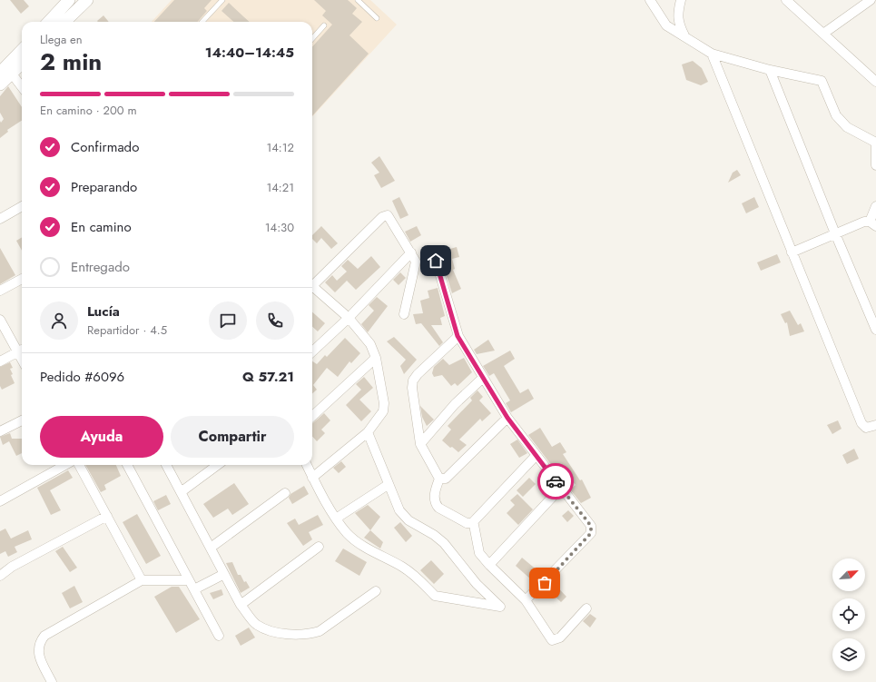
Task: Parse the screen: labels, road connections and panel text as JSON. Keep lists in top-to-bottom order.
{
  "north": "top right",
  "page": {
    "heading": ["2 min", "Llega en", "14:40–14:45"],
    "panel": [
      "Lucía",
      "Repartidor · 4.5",
      "Pedido #6096",
      "Q 57.21"
    ],
    "bar": "En camino · 200 m",
    "list": [
      ["Confirmado", "14:12"],
      ["Preparando", "14:21"],
      ["En camino", "14:30"],
      "Entregado"
    ],
    "buttons": ["Ayuda", "Compartir"]
  }
}
